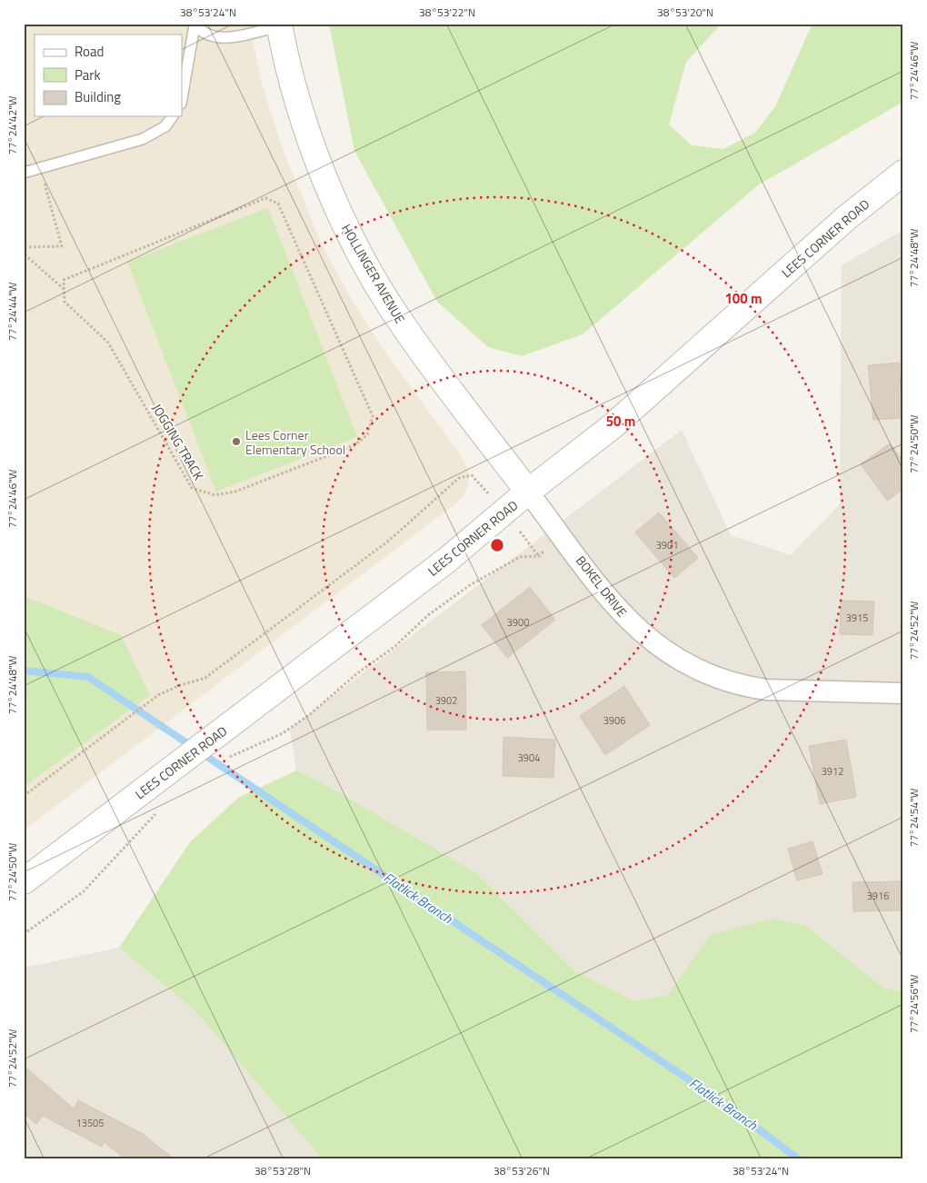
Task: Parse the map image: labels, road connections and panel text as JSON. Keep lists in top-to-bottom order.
{
  "streets": {
    "street": ["LEES CORNER ROAD", "HOLLINGER AVENUE", "BOKEL DRIVE"],
    "path": ["JOGGING TRACK"]
  },
  "crossings": [
    ["LEES CORNER ROAD", "HOLLINGER AVENUE"],
    ["LEES CORNER ROAD", "BOKEL DRIVE"],
    ["HOLLINGER AVENUE", "BOKEL DRIVE"]
  ],
  "water": ["Flatlick Branch"],
  "places": ["Lees Corner Elementary School"],
  "house_numbers": [
    "3901",
    "3915",
    "3900",
    "3902",
    "3906",
    "3904",
    "3912",
    "3916",
    "13505"
  ],
  "legend": ["Road", "Park", "Building"],
  "coordinates": [
    "38°53'24\"N",
    "38°53'22\"N",
    "38°53'20\"N",
    "77°24'46\"W",
    "77°24'42\"W",
    "77°24'48\"W",
    "77°24'44\"W",
    "77°24'50\"W",
    "77°24'52\"W",
    "77°24'54\"W",
    "77°24'56\"W",
    "38°53'28\"N",
    "38°53'26\"N"
  ],
  "rings": ["100 m", "50 m"]
}
